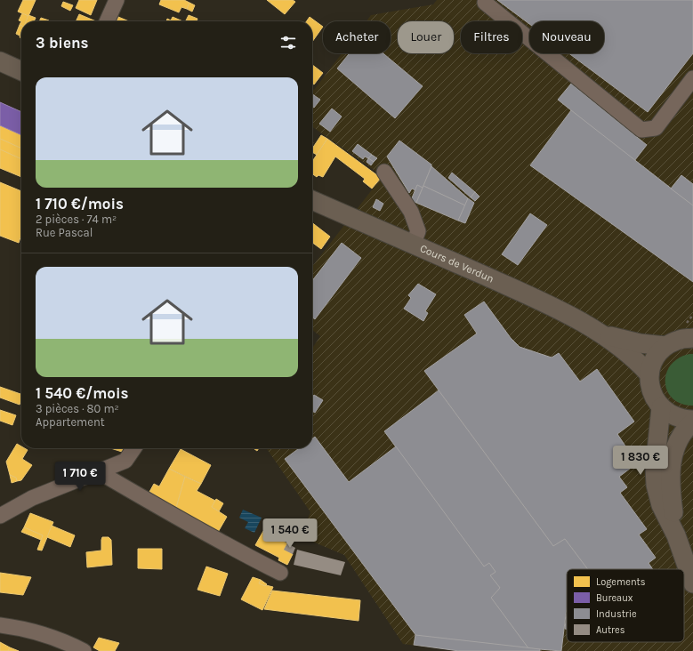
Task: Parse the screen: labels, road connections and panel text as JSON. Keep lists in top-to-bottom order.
{
  "streets": {
    "main road": ["Cours de Verdun"]
  },
  "legend": [
    "Logements",
    "Bureaux",
    "Industrie",
    "Autres"
  ],
  "page": {
    "chip": [
      "Acheter",
      "Louer",
      "Filtres",
      "Nouveau"
    ],
    "heading": "3 biens",
    "list": [
      {
        "name": "1 710 €/mois",
        "note": "2 pièces · 74 m² · Rue Pascal"
      },
      {
        "name": "1 540 €/mois",
        "note": "3 pièces · 80 m² · Appartement"
      }
    ],
    "price": ["1 830 €", "1 710 €", "1 540 €"]
  }
}
